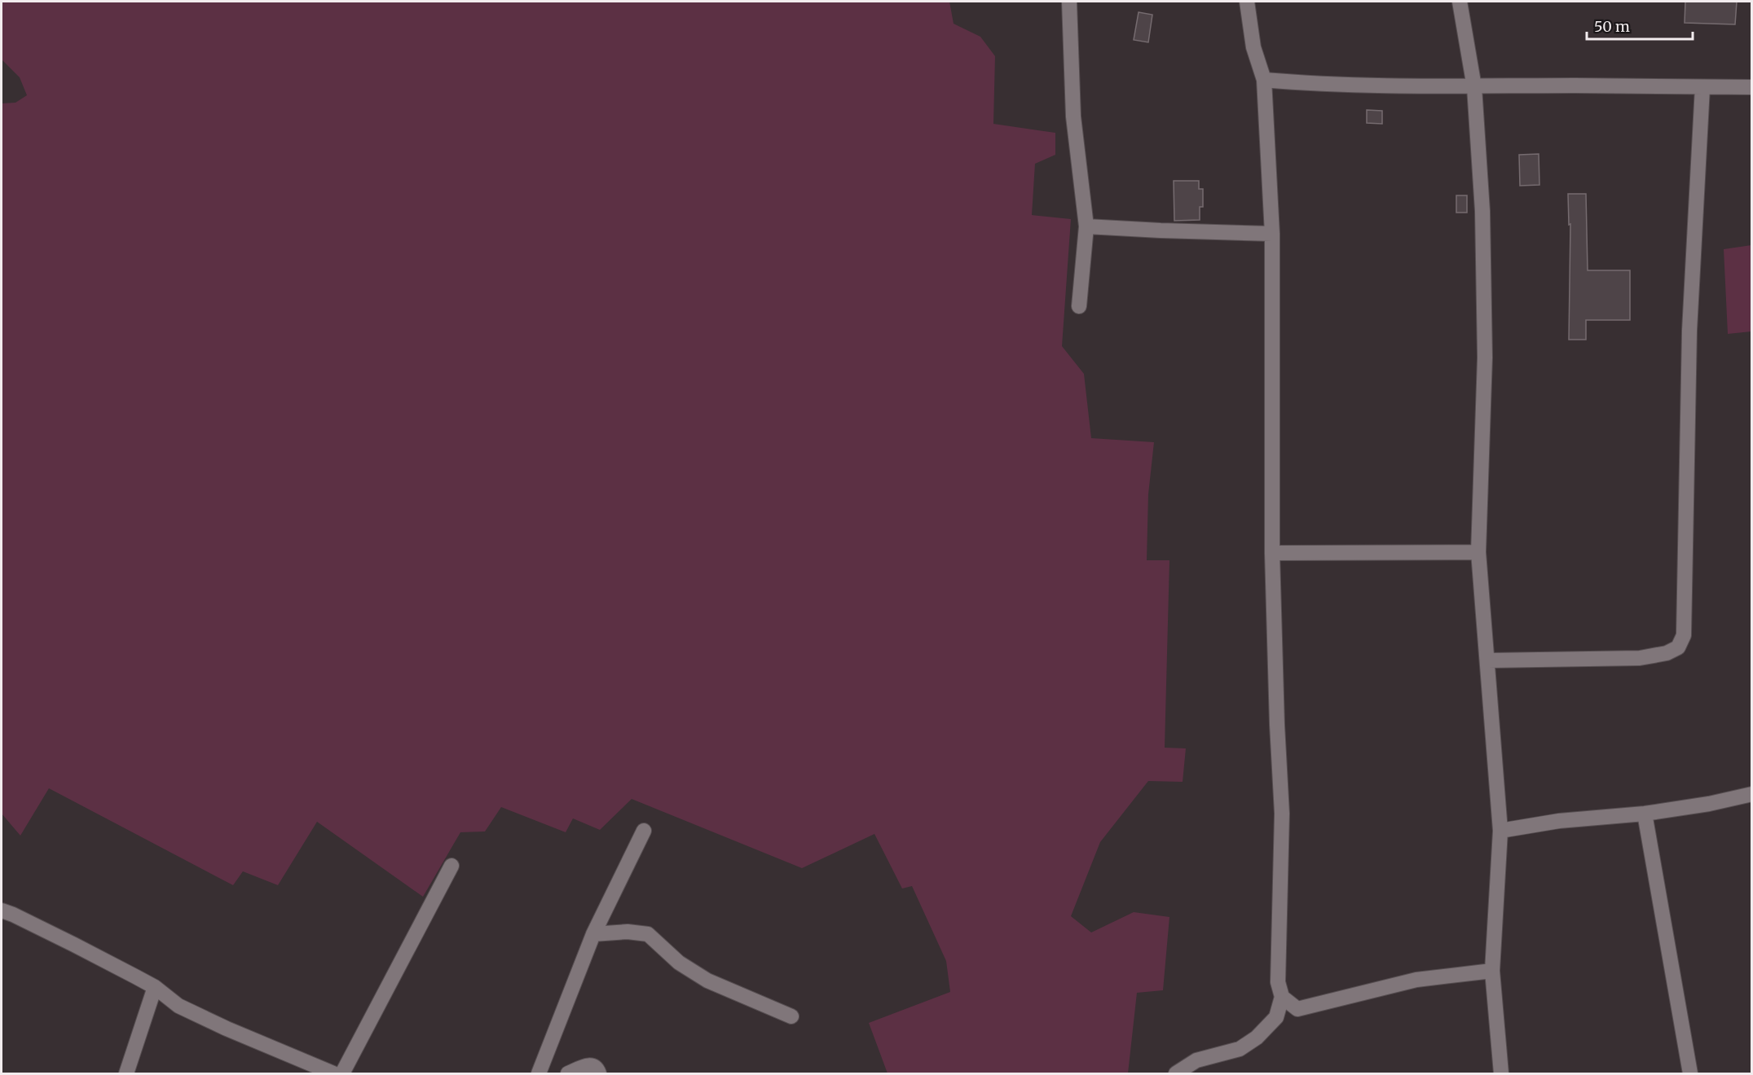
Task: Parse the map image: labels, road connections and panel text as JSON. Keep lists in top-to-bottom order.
{
  "scale_bar": "50 m"
}
